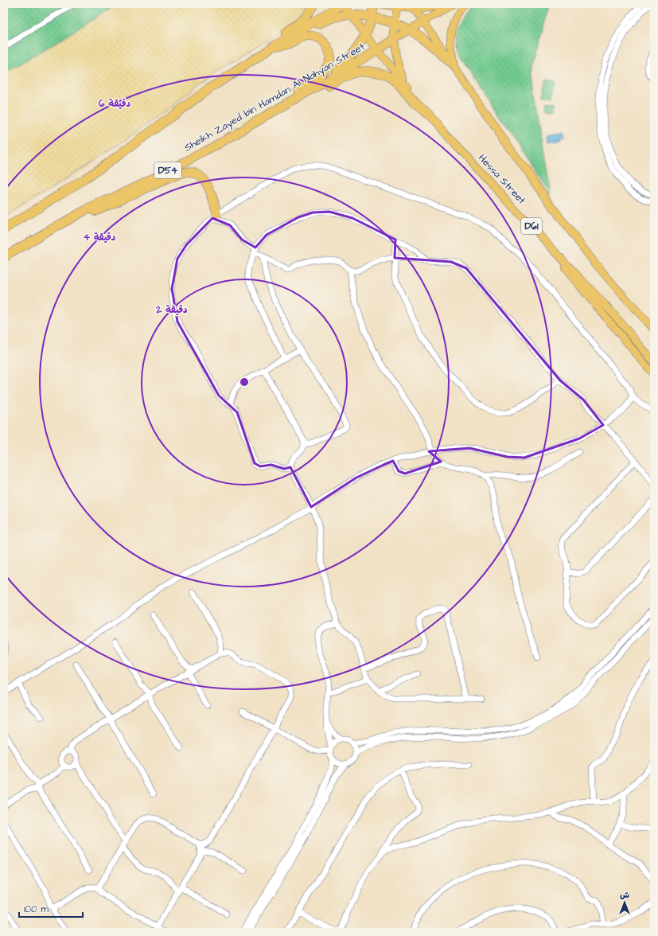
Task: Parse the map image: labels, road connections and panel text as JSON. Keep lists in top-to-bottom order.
{
  "streets": {
    "highway": ["Sheikh Zayed bin Hamdan Al Nahyan Street", "D54"],
    "main road": ["Hessa Street", "D61"]
  },
  "crossings": [
    ["Sheikh Zayed bin Hamdan Al Nahyan Street", "Hessa Street"]
  ],
  "scale_bar": "100 m",
  "north": "top",
  "rings": ["6 دقيقة", "4 دقيقة", "2 دقيقة"]
}
